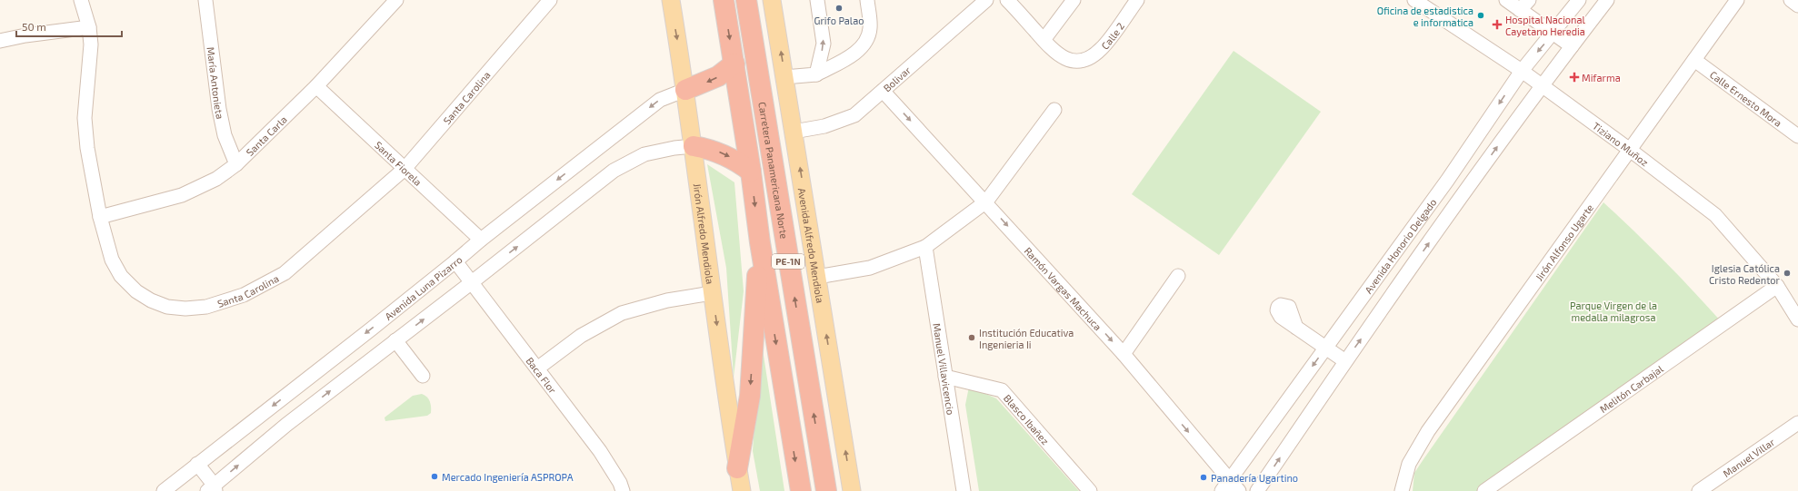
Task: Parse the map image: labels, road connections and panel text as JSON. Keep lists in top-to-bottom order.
{
  "streets": {
    "highway": ["Carretera Panamericana Norte", "PE-1N"],
    "main road": ["Jirón Alfredo Mendiola", "Avenida Alfredo Mendiola"],
    "street": [
      "Calle 2",
      "Bolivar",
      "María Antonieta",
      "Santa Carolina",
      "Calle Ernesto Mora",
      "Santa Carla",
      "Tiziano Muñoz",
      "Santa Fiorela",
      "Jirón Alfonso Ugarte",
      "Avenida Honorio Delgado",
      "Avenida Luna Pizarro",
      "Ramón Vargas Machuca",
      "Manuel Villavicencio",
      "Baca Flor",
      "Melitón Carbajal",
      "Blasco Ibañez",
      "Manuel Villar"
    ]
  },
  "crossings": [
    ["Bolivar", "Avenida Alfredo Mendiola"],
    ["Bolivar", "Ramón Vargas Machuca"],
    ["María Antonieta", "Santa Carla"],
    ["Santa Carolina", "Santa Carla"],
    ["Santa Carolina", "Santa Fiorela"],
    ["Calle Ernesto Mora", "Jirón Alfonso Ugarte"],
    ["Santa Carla", "Santa Fiorela"],
    ["Tiziano Muñoz", "Jirón Alfonso Ugarte"],
    ["Tiziano Muñoz", "Avenida Honorio Delgado"],
    ["Tiziano Muñoz", "Melitón Carbajal"],
    ["Santa Fiorela", "Avenida Luna Pizarro"],
    ["Jirón Alfredo Mendiola", "Avenida Luna Pizarro"],
    ["Avenida Honorio Delgado", "Ramón Vargas Machuca"],
    ["Avenida Luna Pizarro", "Baca Flor"],
    ["Manuel Villavicencio", "Blasco Ibañez"]
  ],
  "one_way": ["Jirón Alfredo Mendiola", "Avenida Alfredo Mendiola", "Ramón Vargas Machuca"],
  "parks": ["Parque Virgen de la medalla milagrosa"],
  "places": {
    "other": [
      "Grifo Palao",
      "Oficina de estadistica e informatica",
      "Iglesia Católica Cristo Redentor",
      "Institución Educativa Ingenieria Ii",
      "Mercado Ingeniería ASPROPA",
      "Panadería Ugartino"
    ],
    "health": ["Hospital Nacional Cayetano Heredia", "Mifarma"]
  },
  "scale_bar": "50 m"
}
